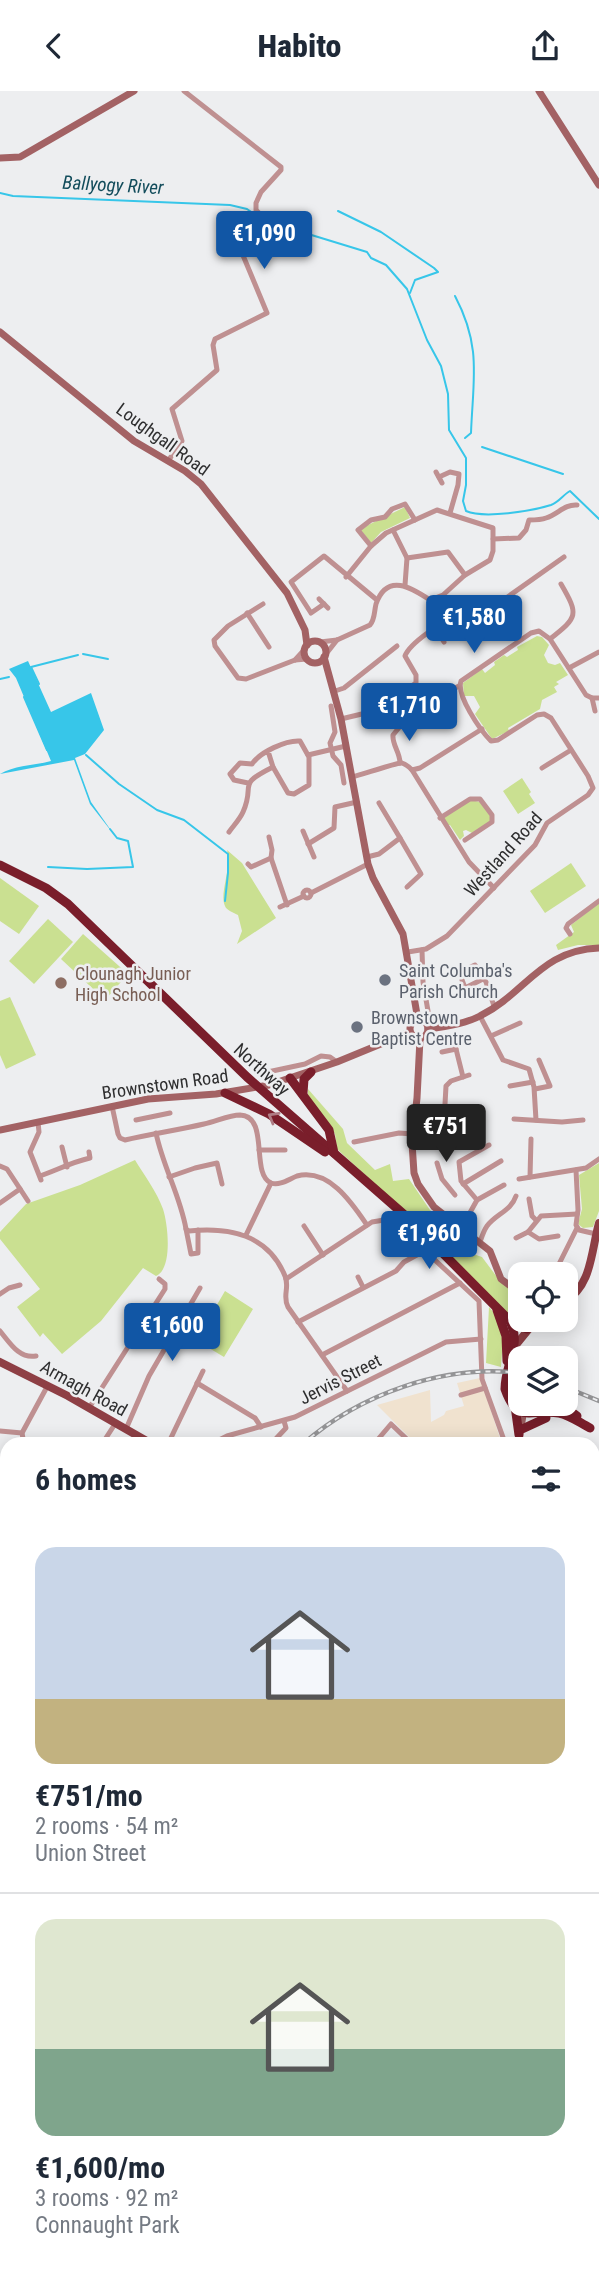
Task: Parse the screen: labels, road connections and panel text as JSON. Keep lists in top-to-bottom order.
{
  "streets": {
    "highway": ["Northway"],
    "main road": ["Loughgall Road", "Brownstown Road", "Armagh Road"],
    "street": ["Westland Road", "Jervis Street"]
  },
  "water": ["Ballyogy River"],
  "places": ["Saint Columba's Parish Church", "Clounagh Junior High School", "Brownstown Baptist Centre"],
  "page": {
    "header": "Habito",
    "price": [
      "€1,090",
      "€1,580",
      "€1,710",
      "€751",
      "€1,960",
      "€1,600"
    ],
    "heading": "6 homes",
    "list": [
      {
        "name": "€751/mo",
        "note": "2 rooms · 54 m² · Union Street"
      },
      {
        "name": "€1,600/mo",
        "note": "3 rooms · 92 m² · Connaught Park"
      }
    ]
  }
}
